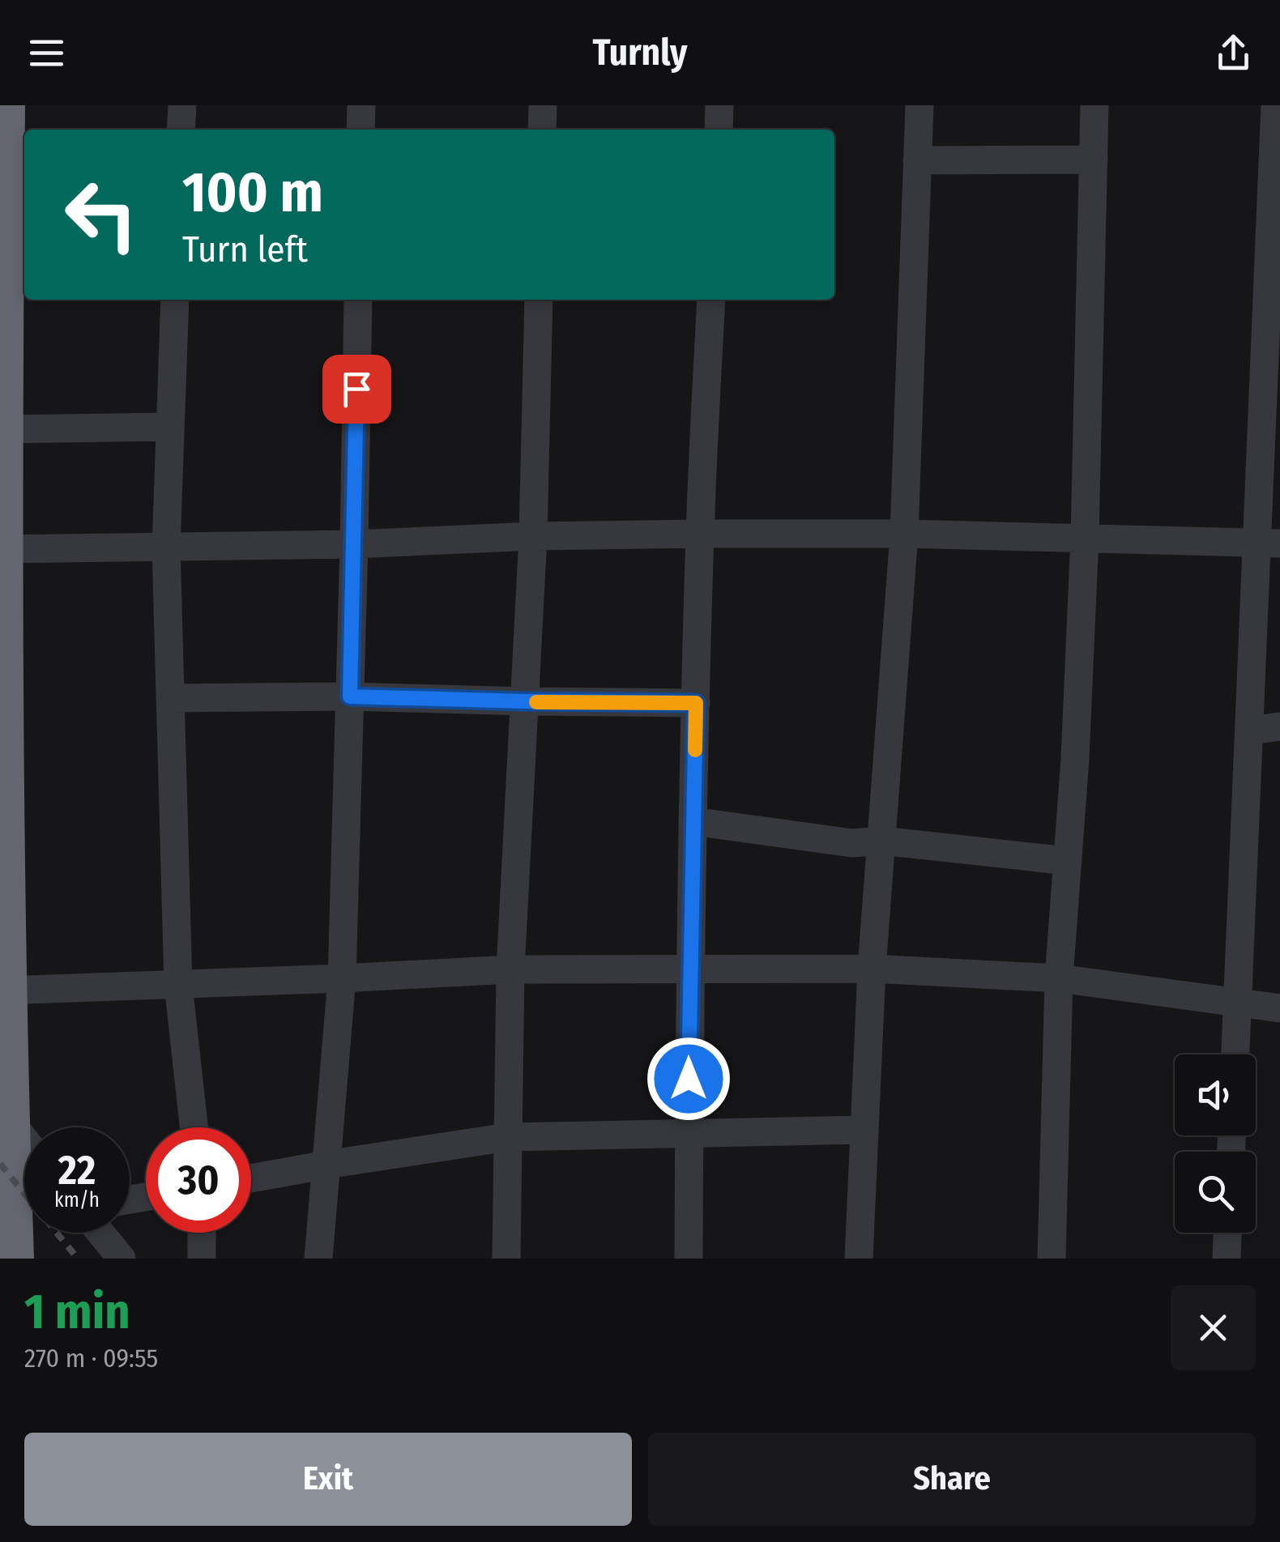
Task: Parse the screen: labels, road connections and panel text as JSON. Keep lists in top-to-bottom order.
{
  "page": {
    "header": "Turnly",
    "turn": ["100 m", "Turn left"],
    "speed": "22 km/h",
    "limit": "30",
    "heading": ["1 min", "270 m · 09:55"],
    "buttons": ["Exit", "Share"]
  }
}
